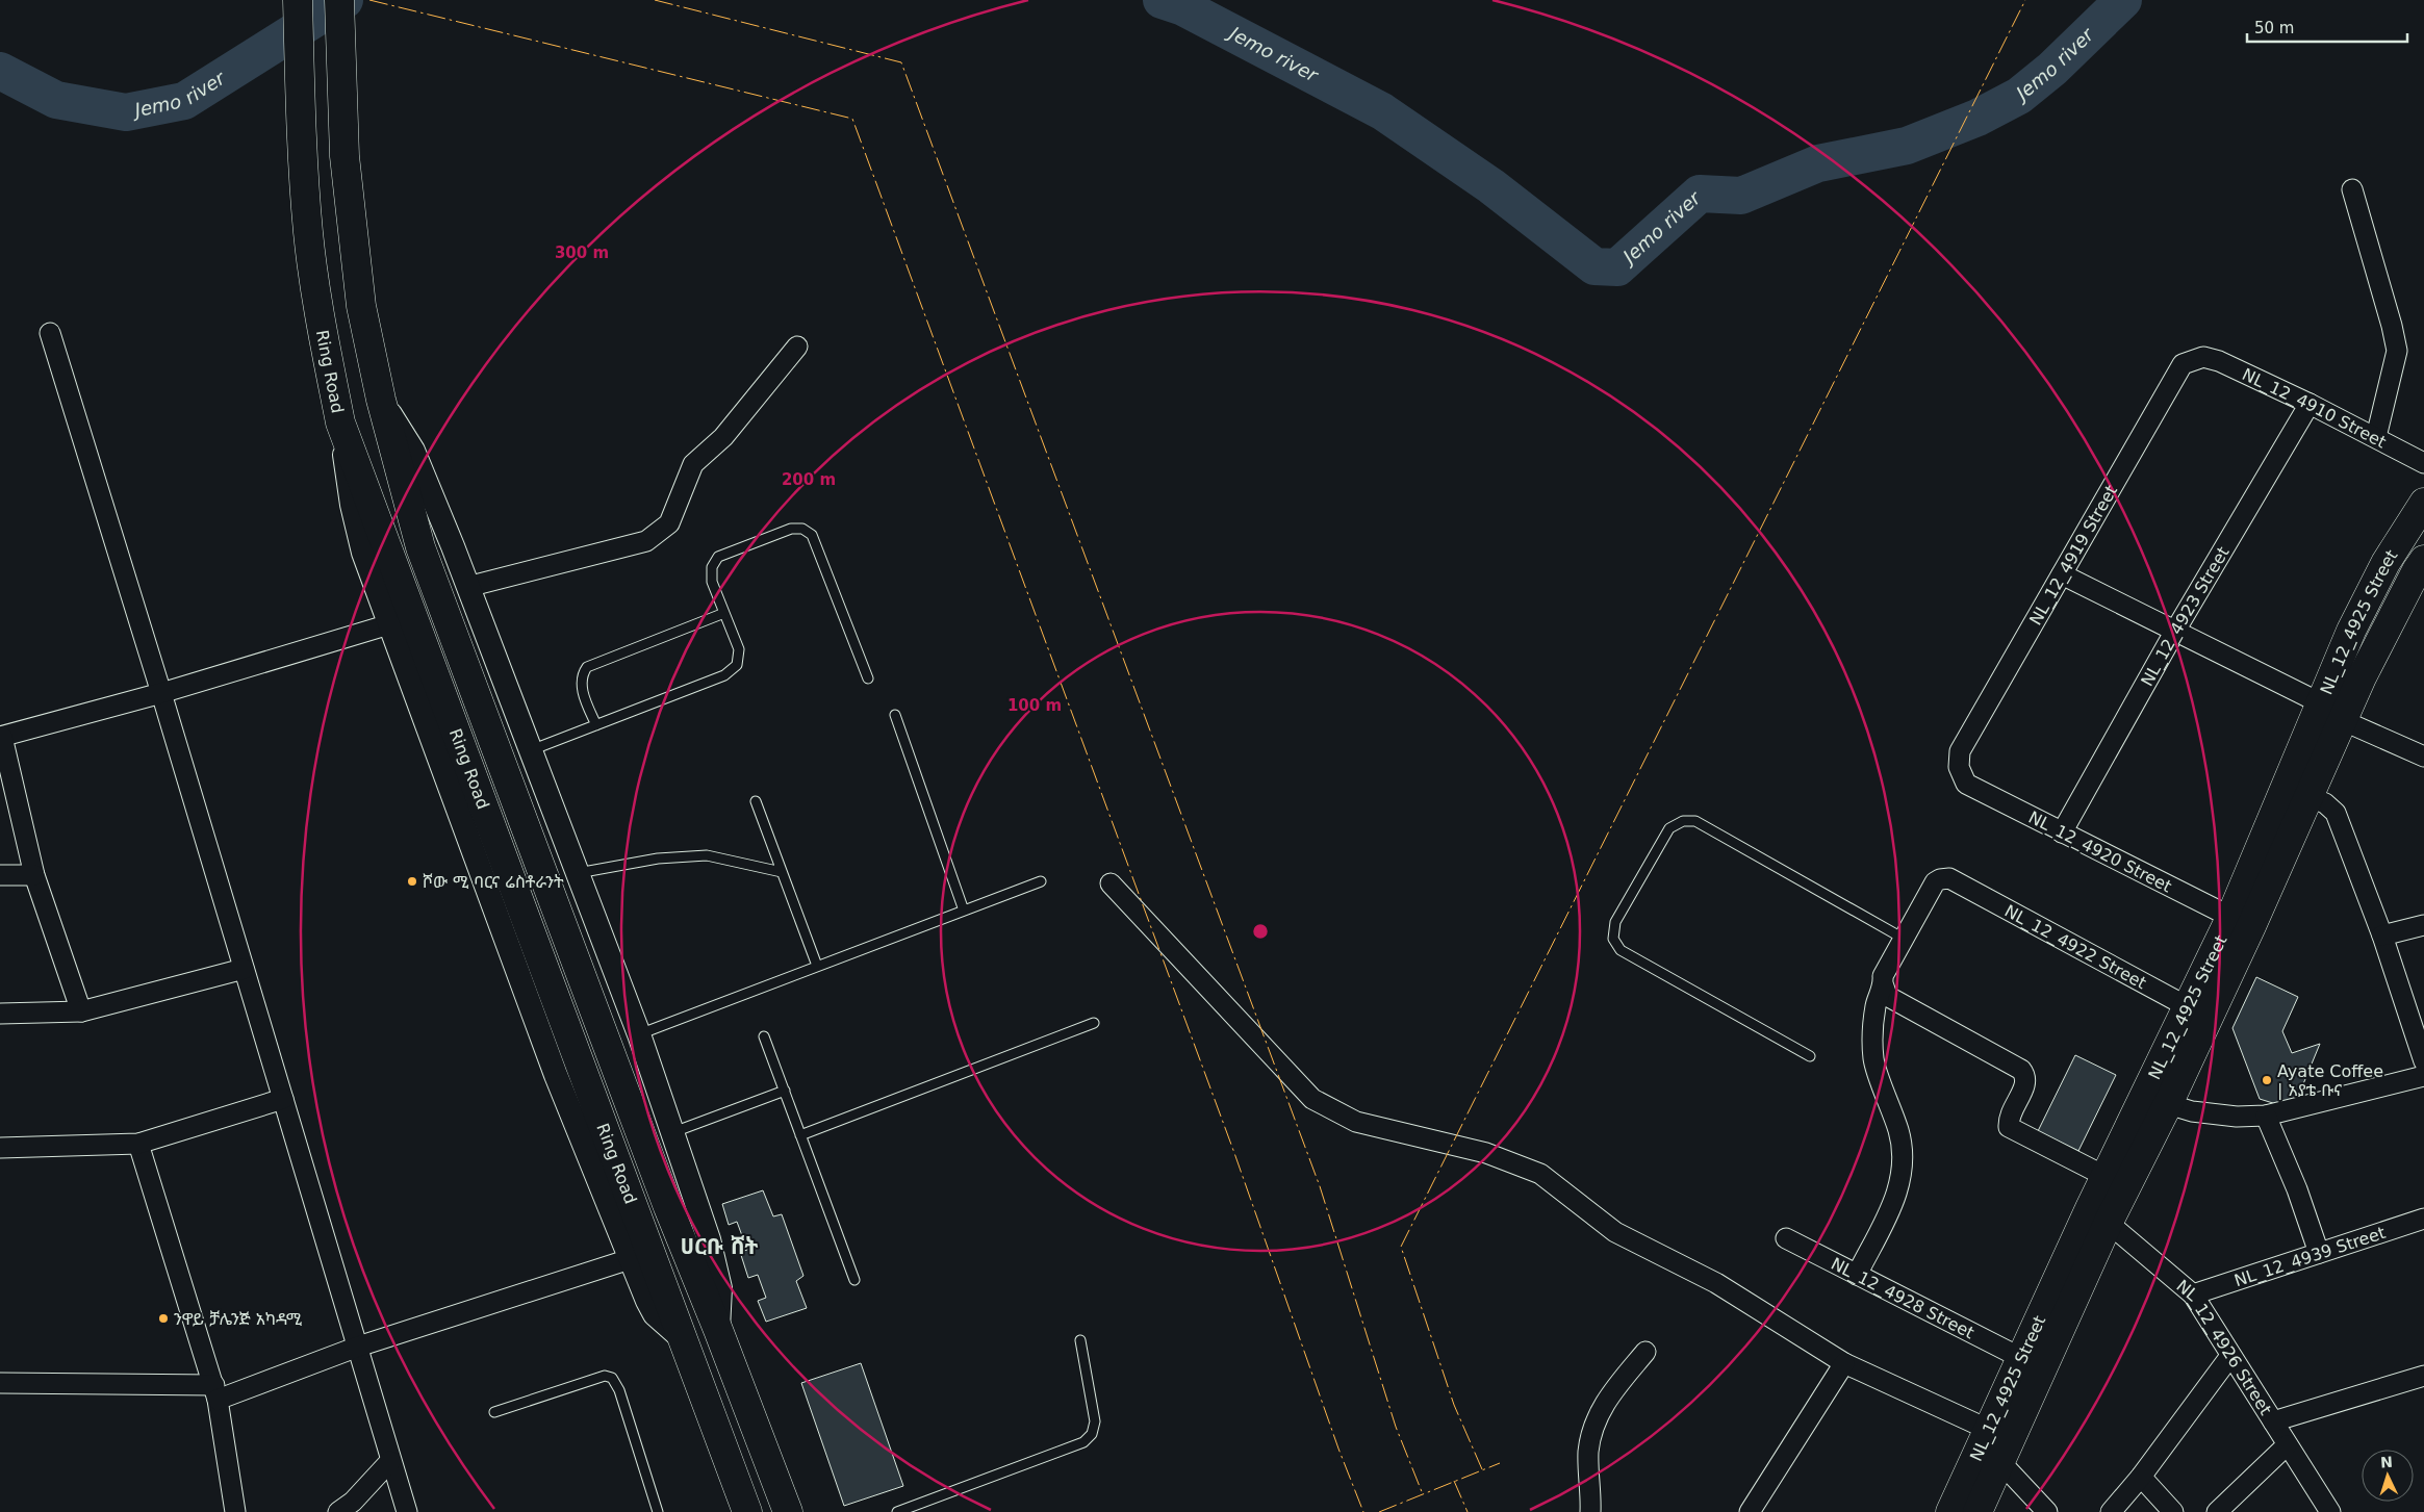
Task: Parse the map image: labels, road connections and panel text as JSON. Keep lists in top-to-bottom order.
{
  "streets": {
    "main road": ["Ring Road", "NL_12_4925 Street"],
    "street": [
      "NL_12_4910 Street",
      "NL_12_4919 Street",
      "NL_12_4923 Street",
      "NL_12_4920 Street",
      "NL_12_4922 Street",
      "NL_12_4939 Street",
      "NL_12_4928 Street",
      "NL_12_4926 Street"
    ]
  },
  "crossings": [
    ["NL_12_4910 Street", "NL_12_4919 Street"],
    ["NL_12_4910 Street", "NL_12_4923 Street"],
    ["NL_12_4919 Street", "NL_12_4920 Street"],
    ["NL_12_4923 Street", "NL_12_4920 Street"],
    ["NL_12_4925 Street", "NL_12_4920 Street"],
    ["NL_12_4925 Street", "NL_12_4922 Street"],
    ["NL_12_4925 Street", "NL_12_4928 Street"],
    ["NL_12_4925 Street", "NL_12_4926 Street"],
    ["NL_12_4939 Street", "NL_12_4926 Street"]
  ],
  "districts": ["ሀርቡ ሸት"],
  "water": ["Jemo river"],
  "places": ["ሾው ሚ ባርና ሬስቶራንት", "Ayate Coffee | አያቴ ቡና", "ንዋይ ቻሌንጅ አካዳሚ"],
  "scale_bar": "50 m",
  "north": "top",
  "rings": ["300 m", "200 m", "100 m"]
}
